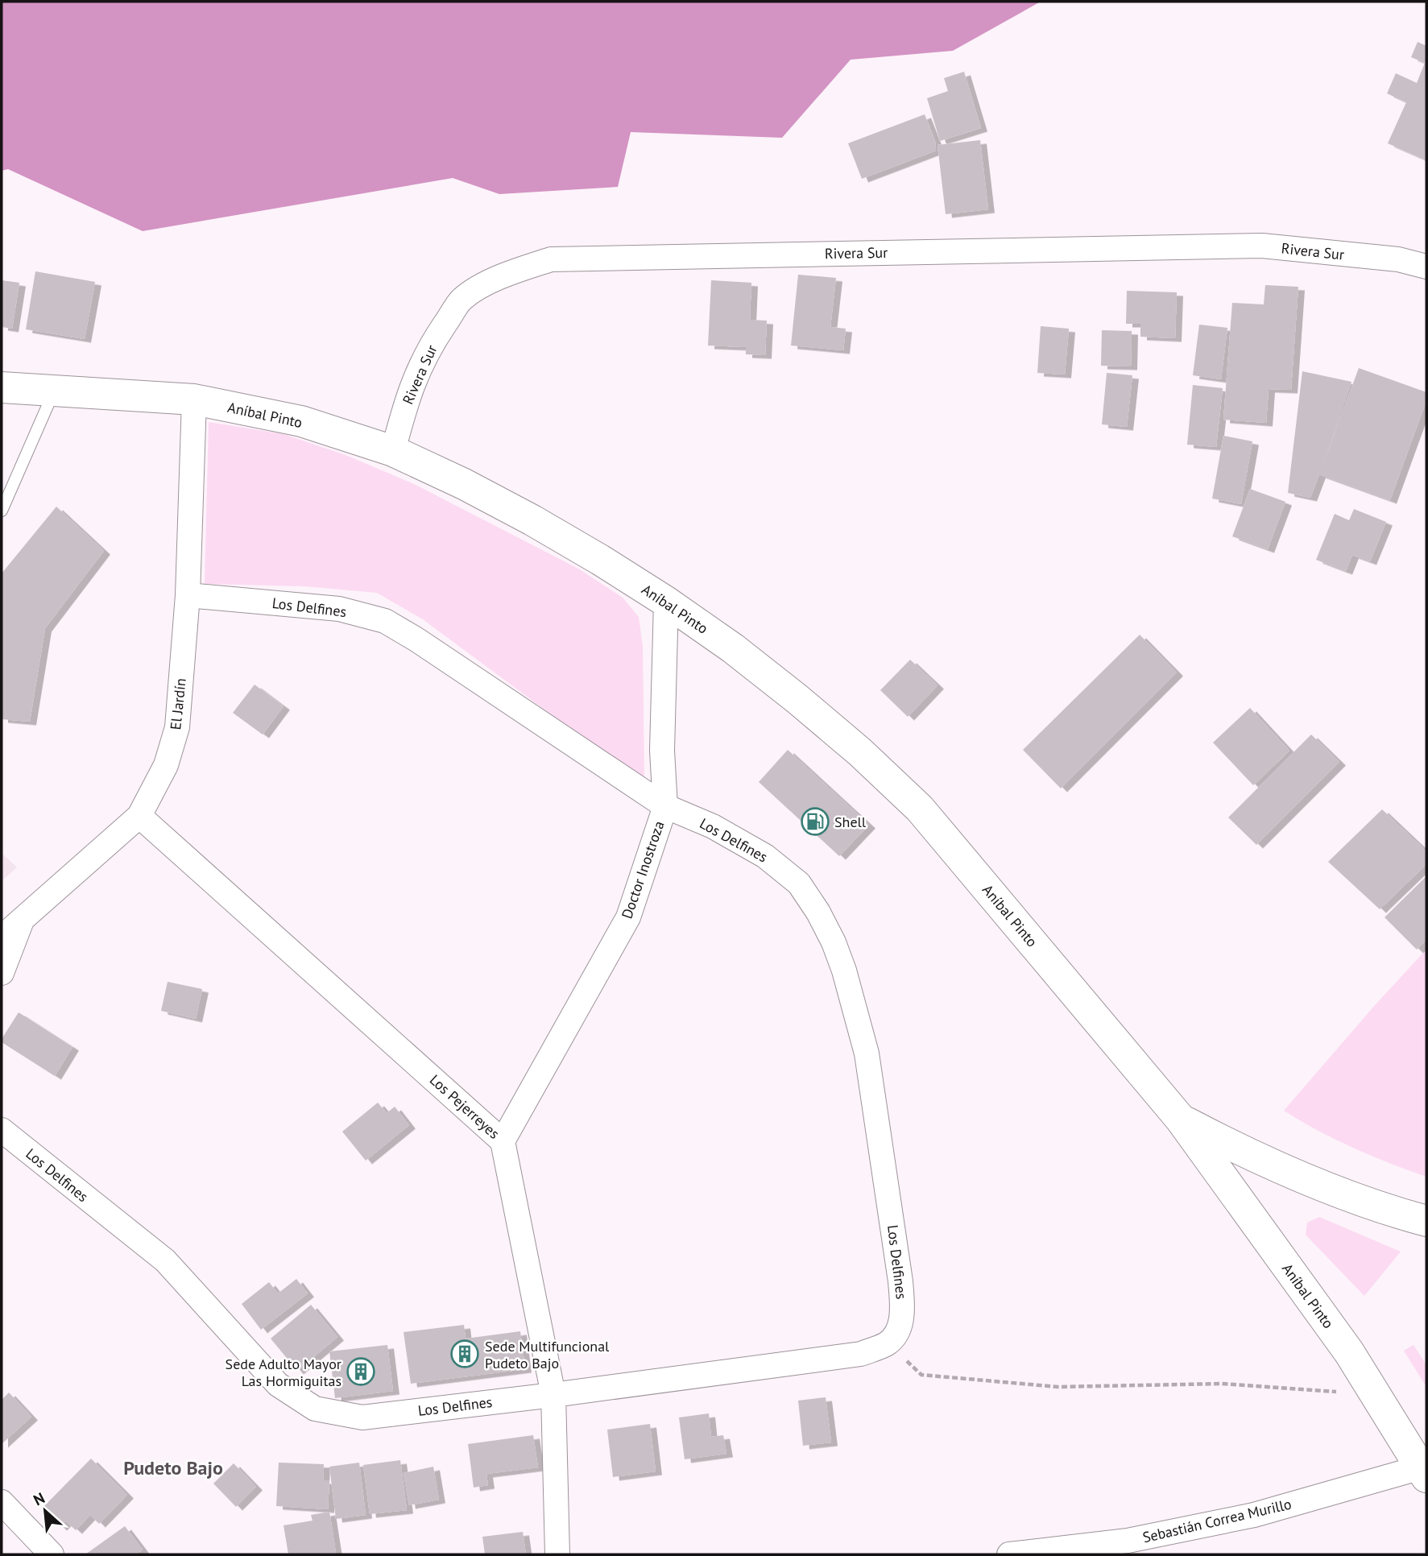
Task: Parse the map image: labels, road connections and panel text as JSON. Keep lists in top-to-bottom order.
{
  "streets": {
    "main road": ["Aníbal Pinto"],
    "street": [
      "Rivera Sur",
      "Los Delfines",
      "El Jardín",
      "Doctor Inostroza",
      "Los Pejerreyes",
      "Sebastián Correa Murillo"
    ]
  },
  "crossings": [
    ["Rivera Sur", "Aníbal Pinto"],
    ["Aníbal Pinto", "El Jardín"],
    ["Aníbal Pinto", "Doctor Inostroza"],
    ["Aníbal Pinto", "Sebastián Correa Murillo"],
    ["Los Delfines", "El Jardín"],
    ["Los Delfines", "Doctor Inostroza"],
    ["Los Delfines", "Los Pejerreyes"],
    ["El Jardín", "Los Pejerreyes"],
    ["Doctor Inostroza", "Los Pejerreyes"]
  ],
  "districts": ["Pudeto Bajo"],
  "places": {
    "fuel station": ["Shell"],
    "building": ["Sede Multifuncional Pudeto Bajo", "Sede Adulto Mayor Las Hormiguitas"]
  },
  "north": "top left"
}
